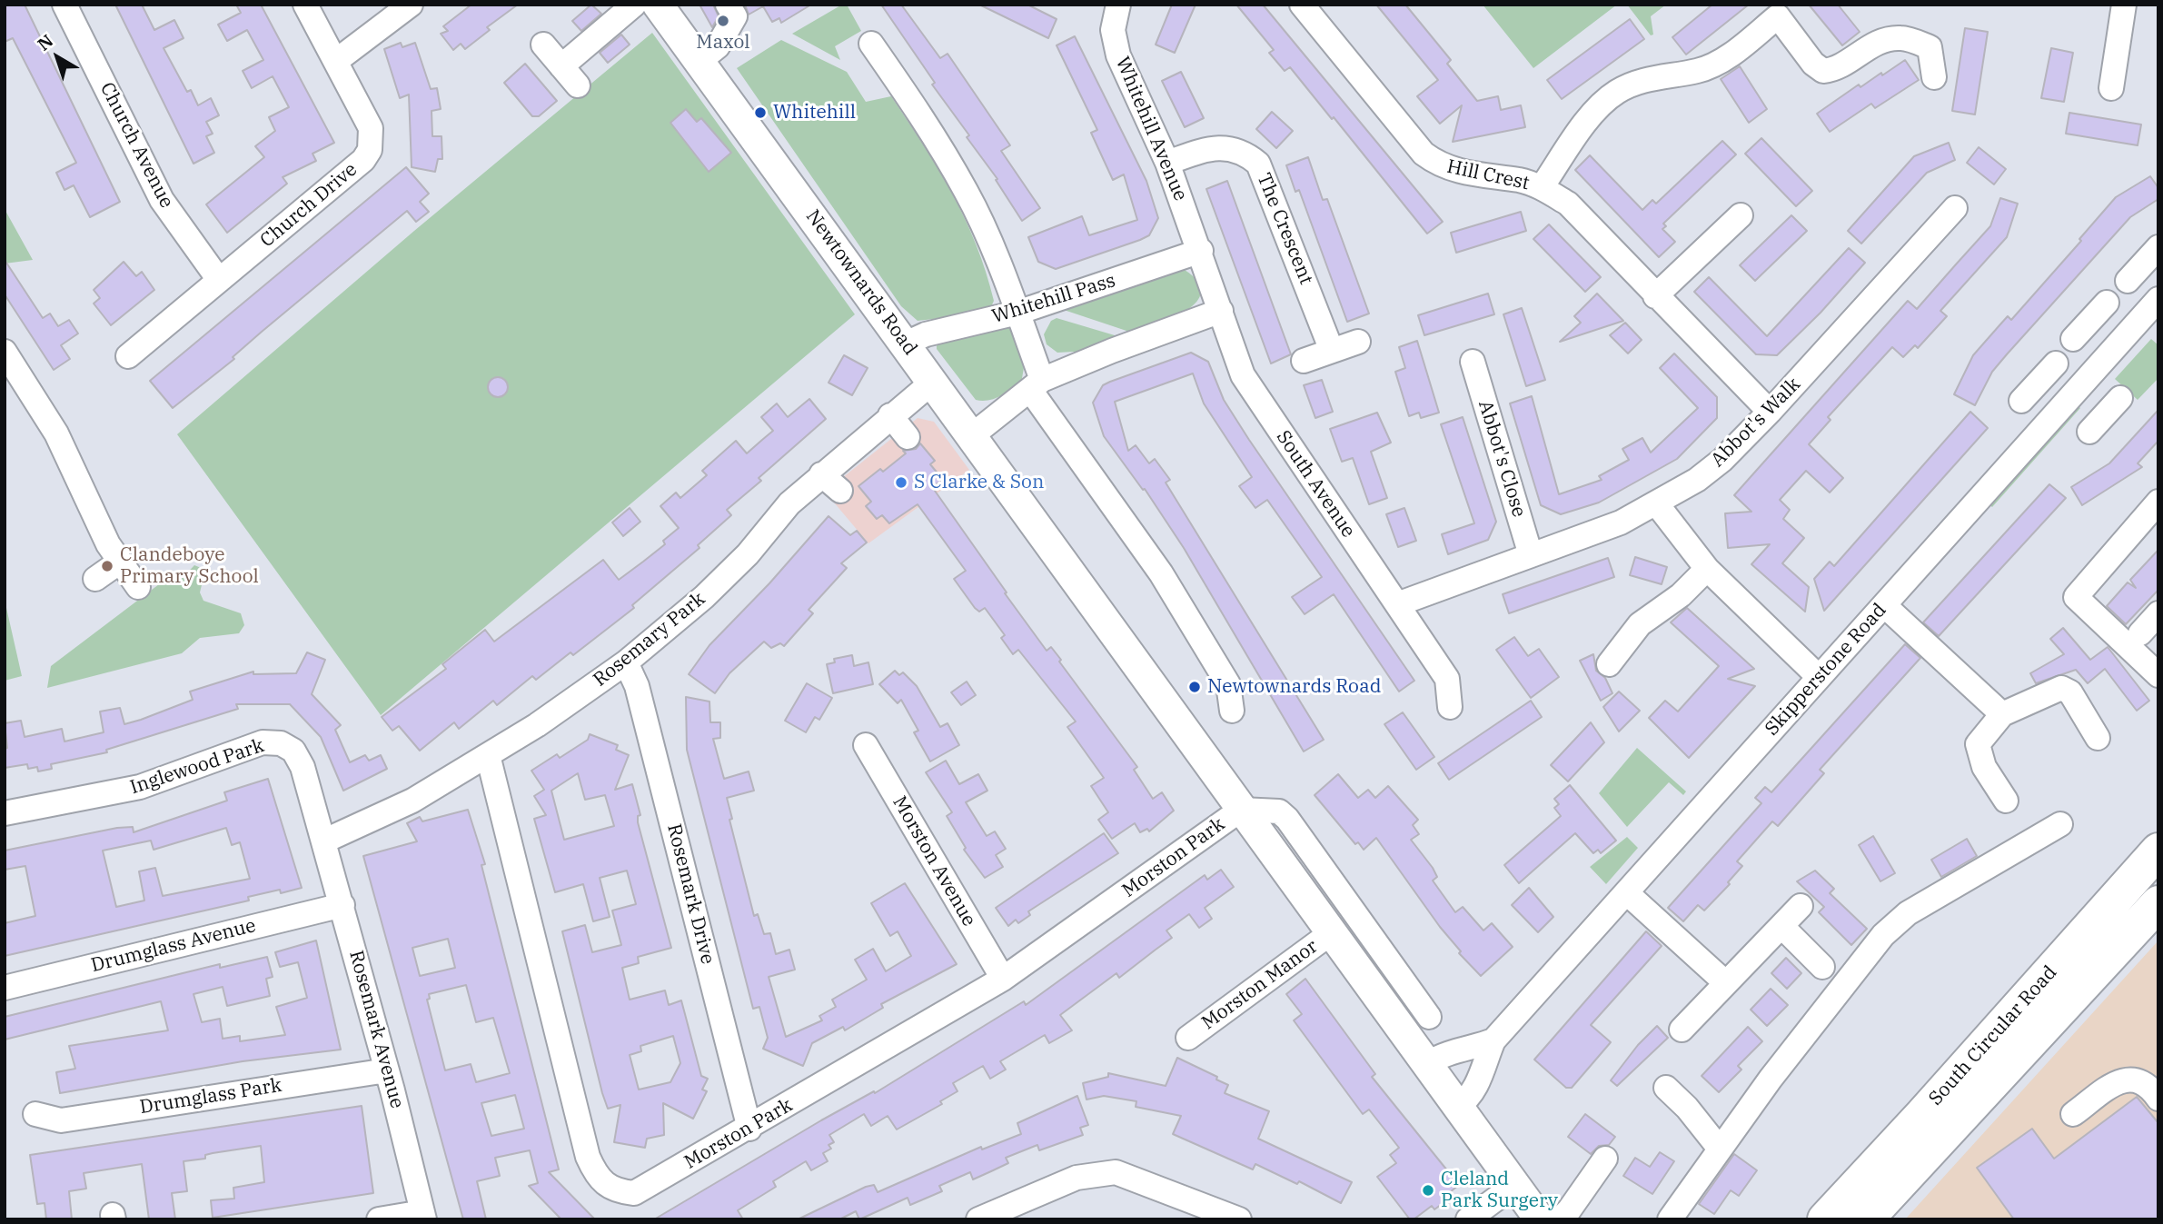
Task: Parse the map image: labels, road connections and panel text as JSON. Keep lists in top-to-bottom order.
{
  "streets": {
    "highway": ["South Circular Road"],
    "main road": ["Newtownards Road"],
    "street": [
      "Whitehill Avenue",
      "Church Avenue",
      "Hill Crest",
      "Church Drive",
      "The Crescent",
      "Whitehill Pass",
      "Abbot's Walk",
      "Abbot's Close",
      "South Avenue",
      "Rosemary Park",
      "Skipperstone Road",
      "Inglewood Park",
      "Morston Park",
      "Morston Avenue",
      "Rosemark Drive",
      "Drumglass Avenue",
      "Morston Manor",
      "Rosemark Avenue",
      "Drumglass Park"
    ]
  },
  "crossings": [
    ["Whitehill Avenue", "The Crescent"],
    ["Whitehill Avenue", "Whitehill Pass"],
    ["Whitehill Avenue", "South Avenue"],
    ["Church Avenue", "Church Drive"],
    ["Hill Crest", "Abbot's Walk"],
    ["Newtownards Road", "Whitehill Pass"],
    ["Newtownards Road", "Rosemary Park"],
    ["Newtownards Road", "Skipperstone Road"],
    ["Newtownards Road", "Morston Park"],
    ["Newtownards Road", "Morston Manor"],
    ["Whitehill Pass", "South Avenue"],
    ["Abbot's Walk", "Abbot's Close"],
    ["Abbot's Walk", "South Avenue"],
    ["Rosemary Park", "Inglewood Park"],
    ["Rosemary Park", "Morston Park"],
    ["Rosemary Park", "Rosemark Drive"],
    ["Rosemary Park", "Rosemark Avenue"],
    ["Inglewood Park", "Rosemark Avenue"],
    ["Morston Park", "Morston Avenue"],
    ["Morston Park", "Rosemark Drive"],
    ["Drumglass Avenue", "Rosemark Avenue"],
    ["Rosemark Avenue", "Drumglass Park"]
  ],
  "places": [
    "Maxol",
    "Whitehill",
    "S Clarke & Son",
    "Clandeboye Primary School",
    "Newtownards Road",
    "Cleland Park Surgery"
  ],
  "north": "top left"
}
